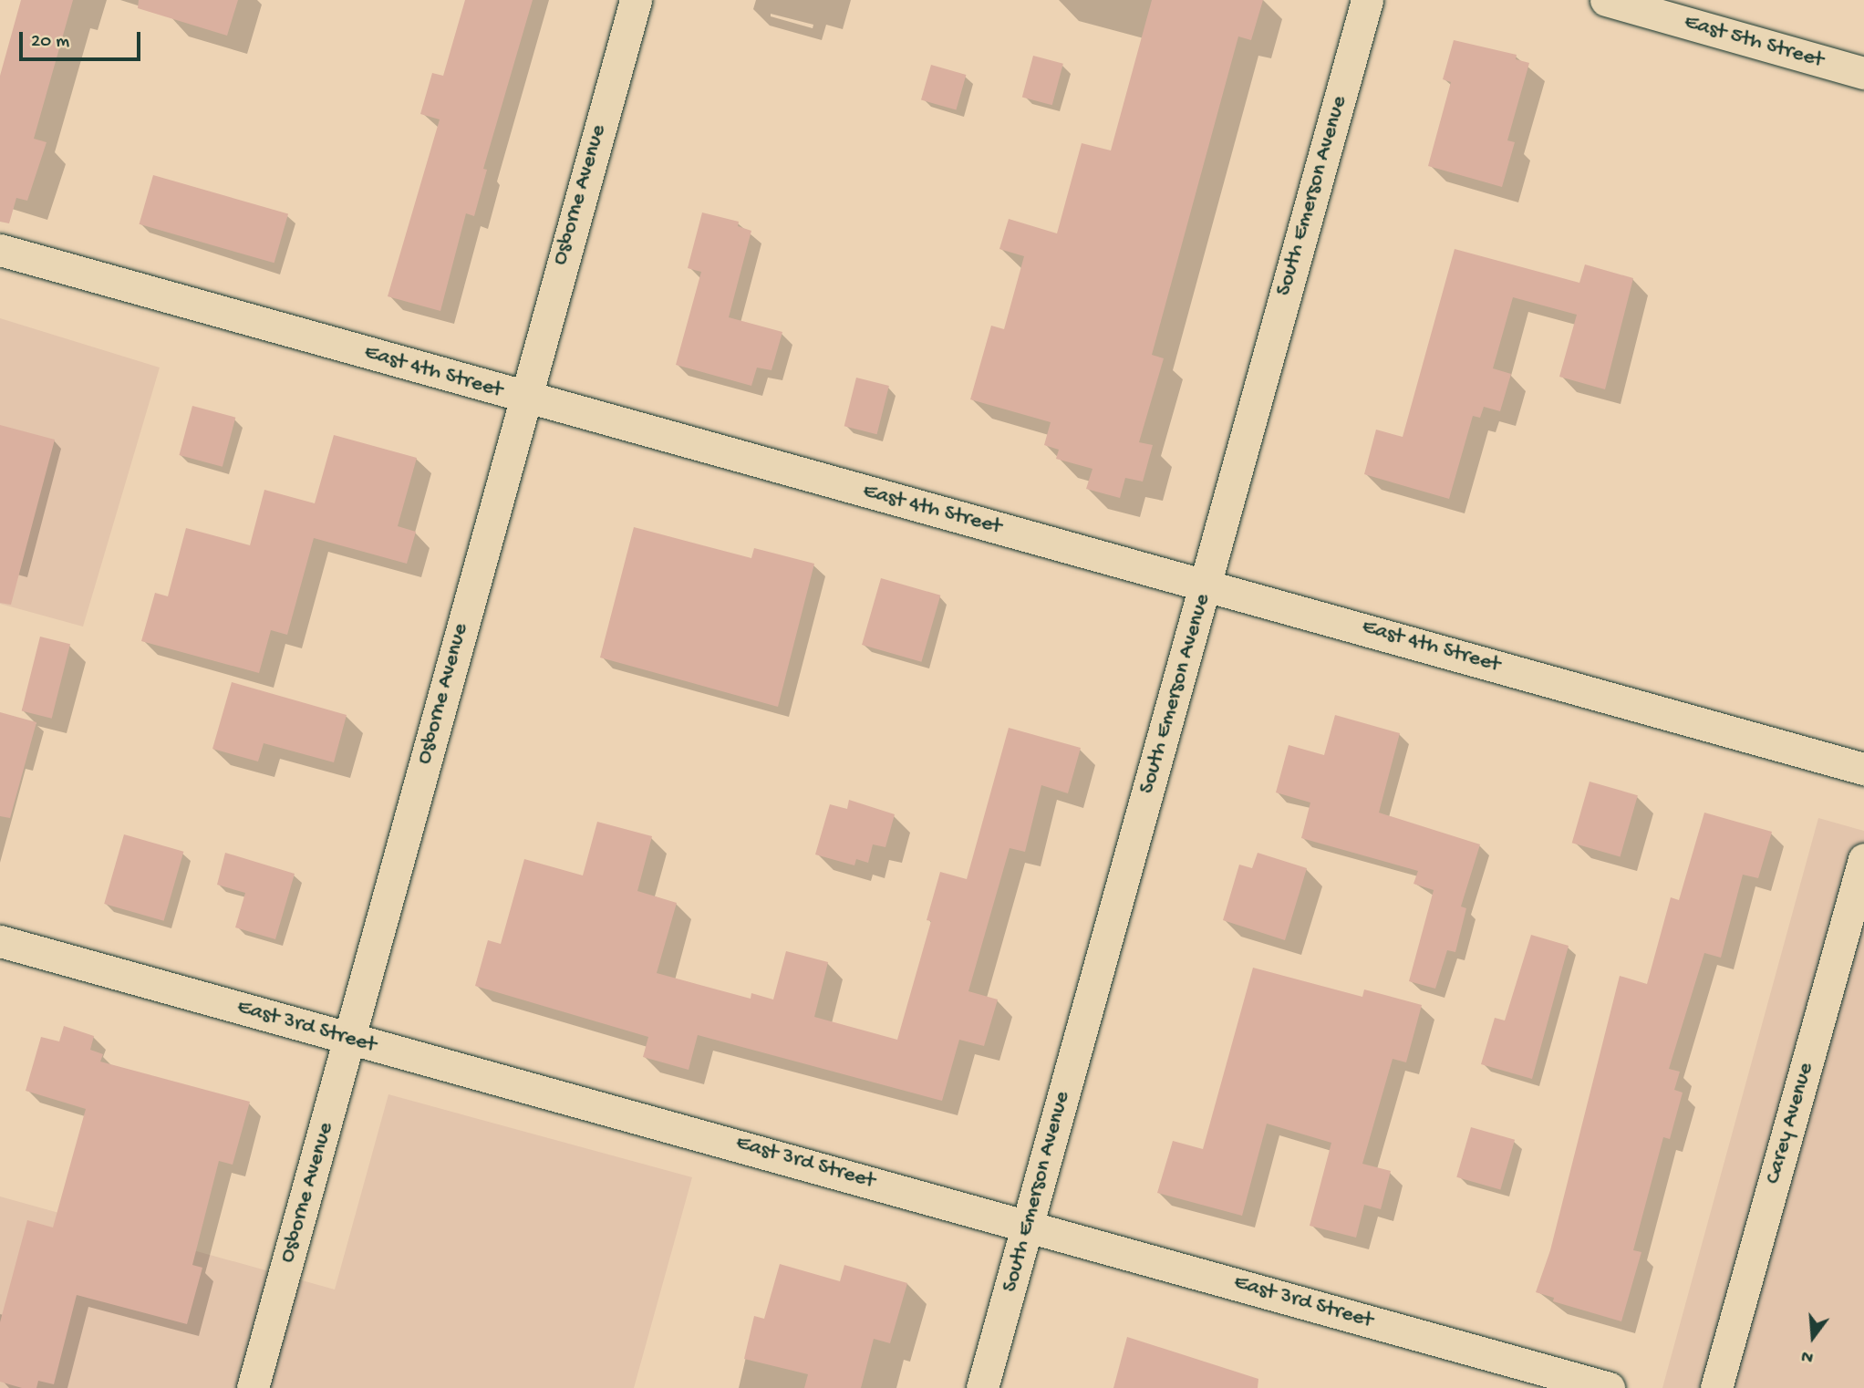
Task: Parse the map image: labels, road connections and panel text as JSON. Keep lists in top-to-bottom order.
{
  "streets": {
    "street": [
      "East 5th Street",
      "Osborne Avenue",
      "South Emerson Avenue",
      "East 4th Street",
      "East 3rd Street",
      "Carey Avenue"
    ]
  },
  "crossings": [
    ["Osborne Avenue", "East 4th Street"],
    ["Osborne Avenue", "East 3rd Street"],
    ["South Emerson Avenue", "East 4th Street"],
    ["South Emerson Avenue", "East 3rd Street"]
  ],
  "scale_bar": "20 m",
  "north": "bottom"
}
